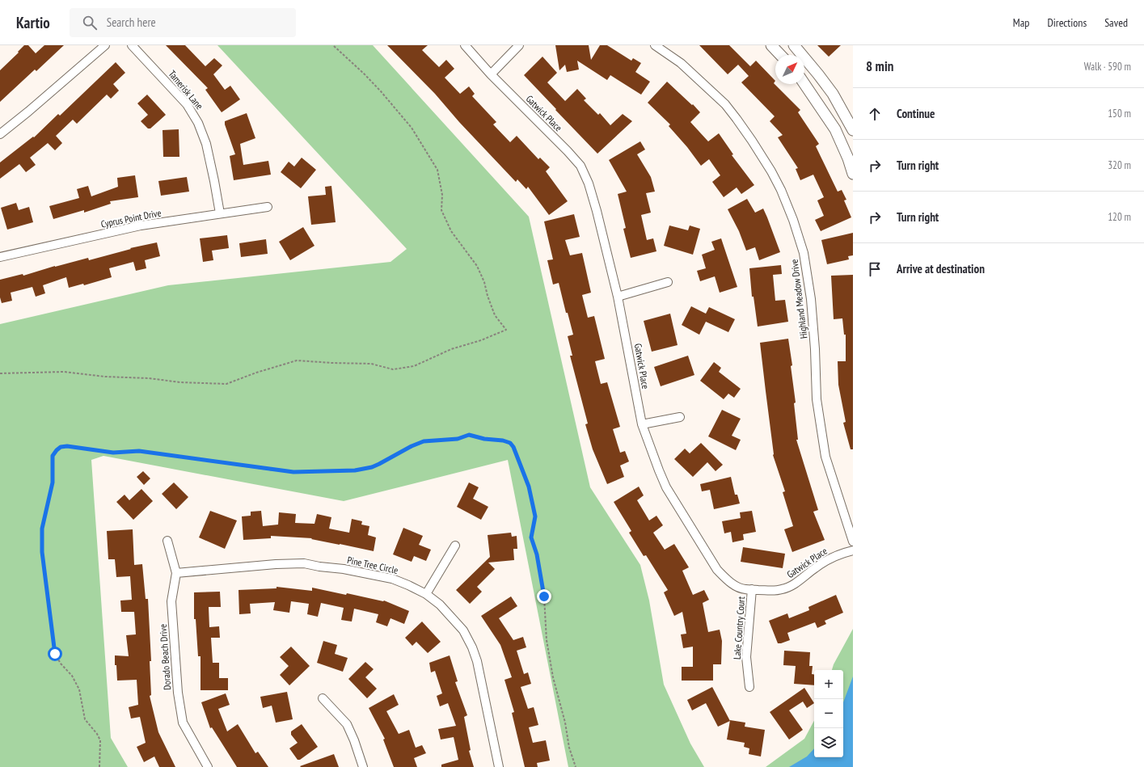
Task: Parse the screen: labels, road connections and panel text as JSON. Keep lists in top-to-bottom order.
{
  "streets": {
    "street": [
      "Tamerisk Lane",
      "Gatwick Place",
      "Cyprus Point Drive",
      "Highland Meadow Drive",
      "Pine Tree Circle",
      "Lake Country Court",
      "Dorado Beach Drive"
    ]
  },
  "crossings": [
    ["Tamerisk Lane", "Cyprus Point Drive"],
    ["Gatwick Place", "Lake Country Court"],
    ["Pine Tree Circle", "Dorado Beach Drive"]
  ],
  "north": "top right",
  "page": {
    "header": "Kartio",
    "search": "Search here",
    "nav": ["Map", "Directions", "Saved"],
    "heading": ["8 min", "Walk · 590 m"],
    "list": [
      ["Continue", "150 m"],
      ["Turn right", "320 m"],
      ["Turn right", "120 m"],
      "Arrive at destination"
    ],
    "map_buttons": ["+", "−"]
  }
}
